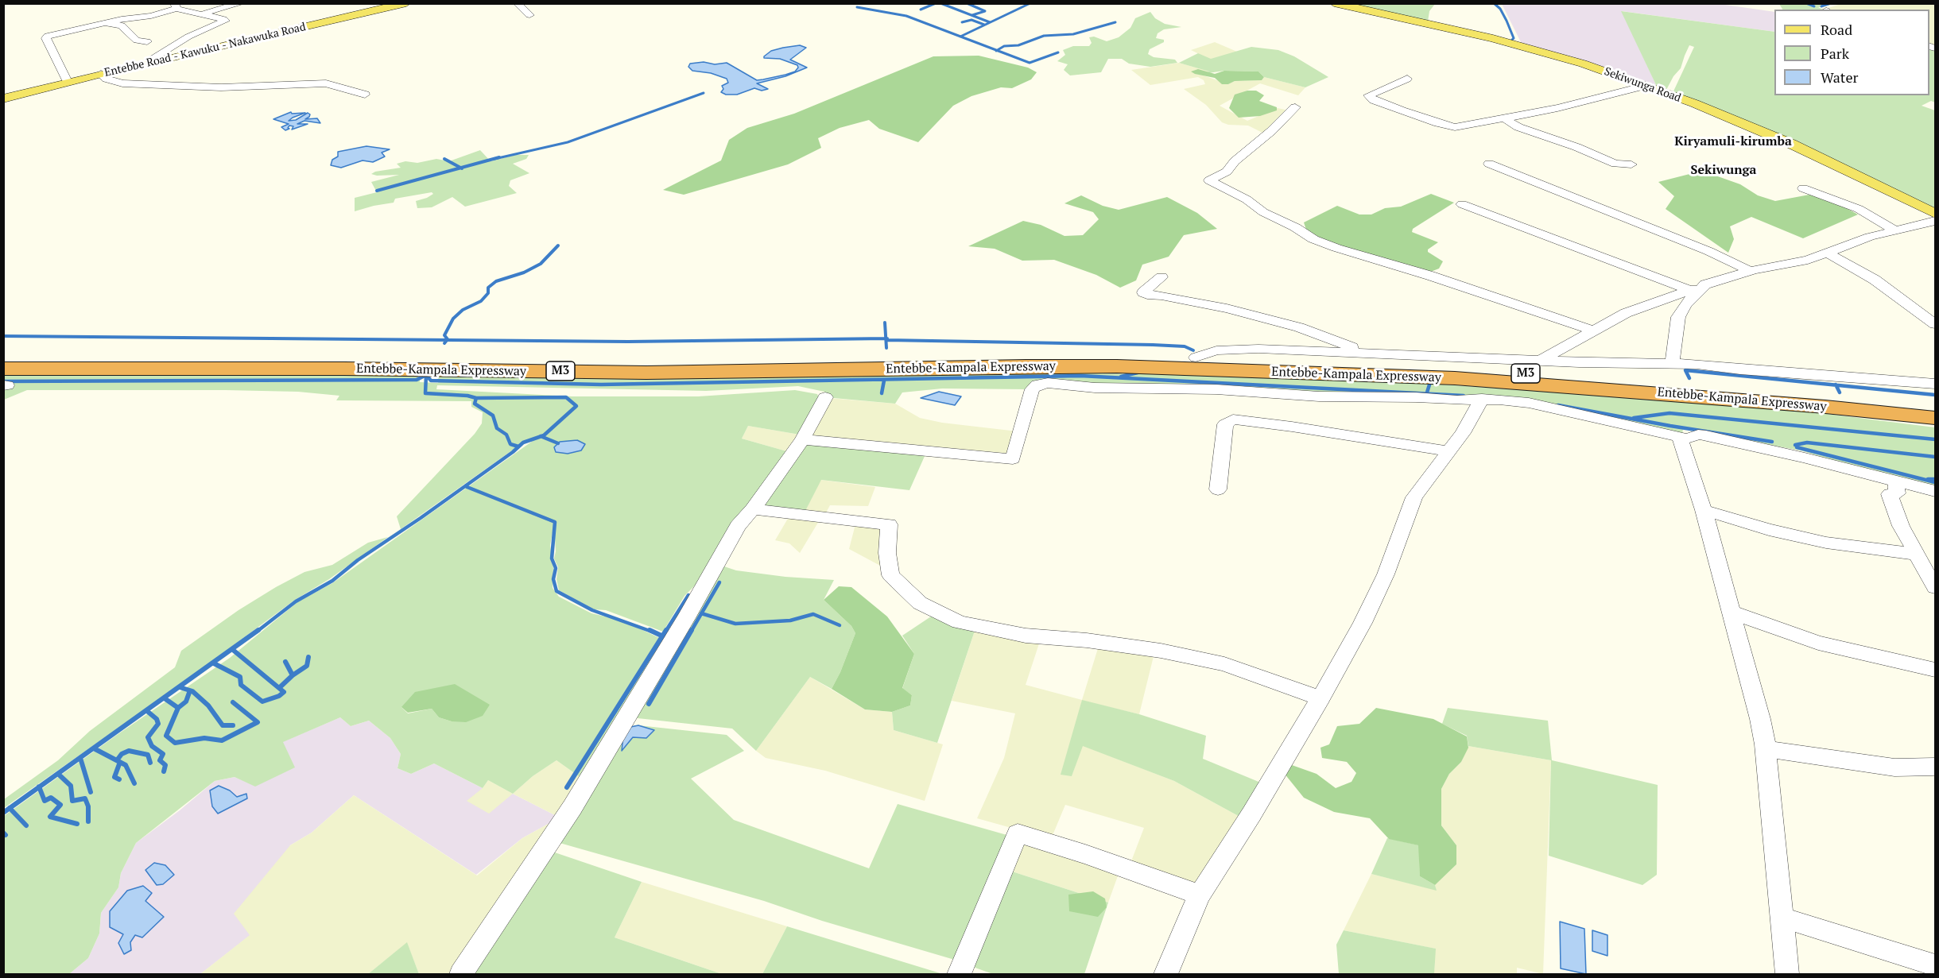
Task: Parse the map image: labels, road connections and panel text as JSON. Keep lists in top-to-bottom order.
{
  "streets": {
    "highway": ["Entebbe-Kampala Expressway", "M3"],
    "main road": ["Entebbe Road - Kawuku - Nakawuka Road", "Sekiwunga Road"]
  },
  "districts": ["Kiryamuli-kirumba", "Sekiwunga"],
  "legend": ["Road", "Park", "Water"]
}
